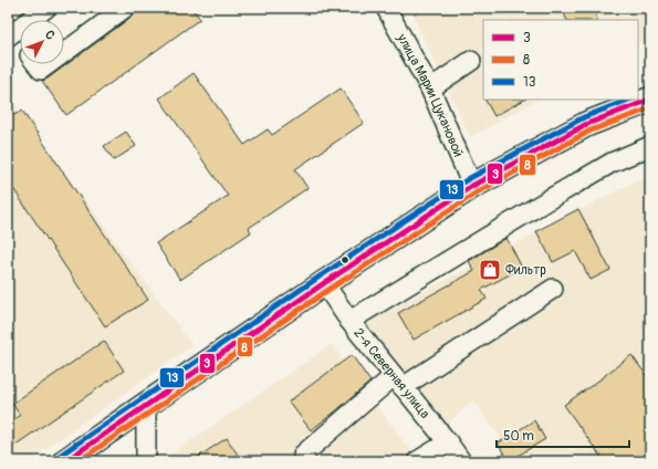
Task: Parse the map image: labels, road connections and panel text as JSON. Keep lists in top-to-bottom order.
{
  "streets": {
    "street": ["улица Марии Цукановой", "2-я Северная улица"]
  },
  "places": {
    "shop": ["Фильтр"]
  },
  "lines": ["transit line 3", "transit line 13", "transit line 8"],
  "legend": ["3", "8", "13"],
  "scale_bar": "50 m",
  "north": "top right"
}
